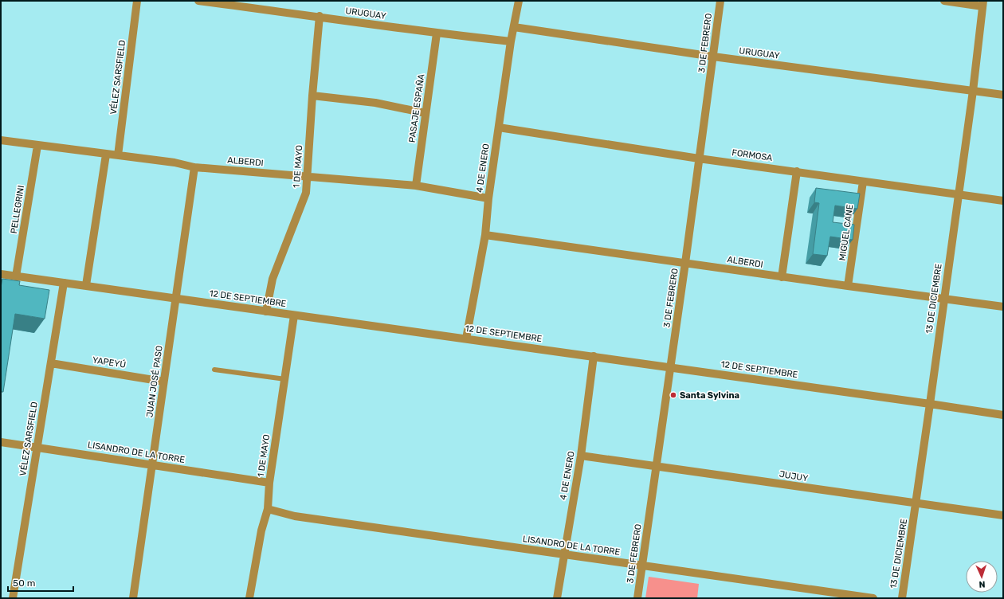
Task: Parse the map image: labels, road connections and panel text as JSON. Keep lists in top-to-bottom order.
{
  "streets": {
    "street": [
      "URUGUAY",
      "3 DE FEBRERO",
      "VÉLEZ SARSFIELD",
      "PASAJE ESPAÑA",
      "FORMOSA",
      "ALBERDI",
      "1 DE MAYO",
      "4 DE ENERO",
      "PELLEGRINI",
      "MIGUEL CANE",
      "12 DE SEPTIEMBRE",
      "13 DE DICIEMBRE",
      "YAPEYÚ",
      "JUAN JOSÉ PASO",
      "LISANDRO DE LA TORRE",
      "JUJUY"
    ]
  },
  "crossings": [
    ["URUGUAY", "3 DE FEBRERO"],
    ["URUGUAY", "PASAJE ESPAÑA"],
    ["URUGUAY", "1 DE MAYO"],
    ["URUGUAY", "4 DE ENERO"],
    ["URUGUAY", "13 DE DICIEMBRE"],
    ["3 DE FEBRERO", "FORMOSA"],
    ["3 DE FEBRERO", "ALBERDI"],
    ["3 DE FEBRERO", "12 DE SEPTIEMBRE"],
    ["3 DE FEBRERO", "LISANDRO DE LA TORRE"],
    ["3 DE FEBRERO", "JUJUY"],
    ["VÉLEZ SARSFIELD", "ALBERDI"],
    ["VÉLEZ SARSFIELD", "12 DE SEPTIEMBRE"],
    ["VÉLEZ SARSFIELD", "YAPEYÚ"],
    ["VÉLEZ SARSFIELD", "LISANDRO DE LA TORRE"],
    ["PASAJE ESPAÑA", "ALBERDI"],
    ["FORMOSA", "4 DE ENERO"],
    ["FORMOSA", "MIGUEL CANE"],
    ["FORMOSA", "13 DE DICIEMBRE"],
    ["ALBERDI", "1 DE MAYO"],
    ["ALBERDI", "4 DE ENERO"],
    ["ALBERDI", "PELLEGRINI"],
    ["ALBERDI", "MIGUEL CANE"],
    ["ALBERDI", "13 DE DICIEMBRE"],
    ["ALBERDI", "JUAN JOSÉ PASO"],
    ["1 DE MAYO", "12 DE SEPTIEMBRE"],
    ["1 DE MAYO", "LISANDRO DE LA TORRE"],
    ["4 DE ENERO", "12 DE SEPTIEMBRE"],
    ["4 DE ENERO", "LISANDRO DE LA TORRE"],
    ["4 DE ENERO", "JUJUY"],
    ["PELLEGRINI", "12 DE SEPTIEMBRE"],
    ["12 DE SEPTIEMBRE", "13 DE DICIEMBRE"],
    ["12 DE SEPTIEMBRE", "JUAN JOSÉ PASO"],
    ["13 DE DICIEMBRE", "JUJUY"],
    ["YAPEYÚ", "JUAN JOSÉ PASO"],
    ["JUAN JOSÉ PASO", "LISANDRO DE LA TORRE"]
  ],
  "places": ["Santa Sylvina"],
  "scale_bar": "50 m",
  "north": "bottom"
}
